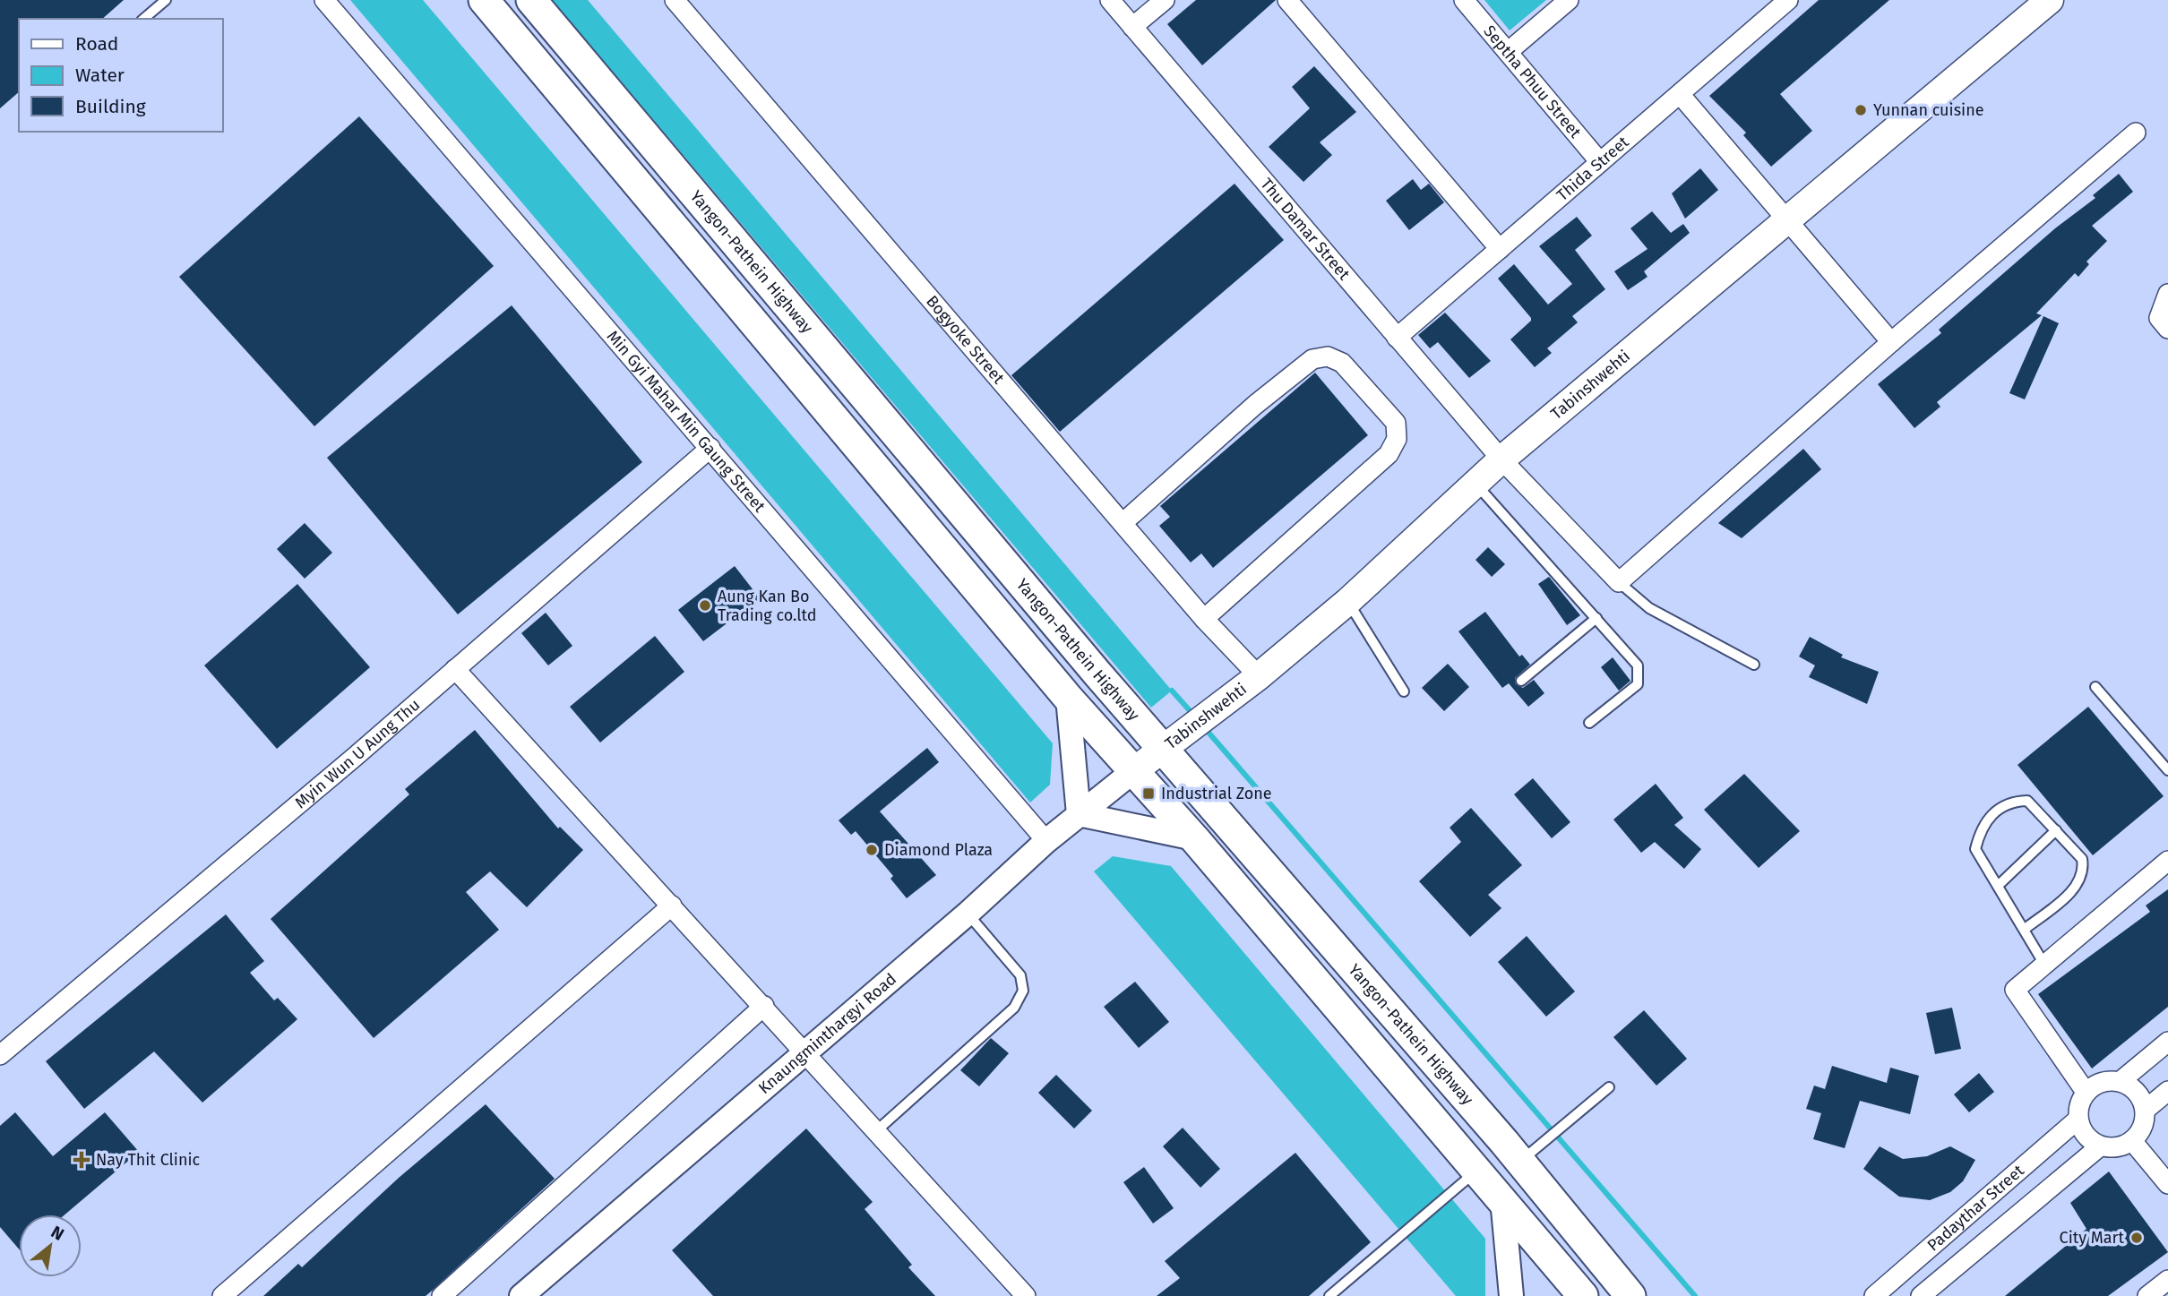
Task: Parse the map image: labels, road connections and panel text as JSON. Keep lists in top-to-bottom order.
{
  "streets": {
    "main road": ["Yangon-Pathein Highway", "Tabinshwehti"],
    "street": [
      "Septha Phuu Street",
      "Thida Street",
      "Thu Damar Street",
      "Bogyoke Street",
      "Min Gyi Mahar Min Gaung Street",
      "Myin Wun U Aung Thu",
      "Knaungminthargyi Road",
      "Padaythar Street"
    ]
  },
  "crossings": [
    ["Septha Phuu Street", "Thida Street"],
    ["Thida Street", "Thu Damar Street"],
    ["Thu Damar Street", "Tabinshwehti"],
    ["Yangon-Pathein Highway", "Tabinshwehti"],
    ["Bogyoke Street", "Tabinshwehti"],
    ["Tabinshwehti", "Knaungminthargyi Road"],
    ["Min Gyi Mahar Min Gaung Street", "Myin Wun U Aung Thu"],
    ["Min Gyi Mahar Min Gaung Street", "Knaungminthargyi Road"]
  ],
  "places": {
    "other": [
      "Yunnan cuisine",
      "Aung Kan Bo Trading co.ltd",
      "Diamond Plaza",
      "City Mart"
    ],
    "transit": ["Industrial Zone"],
    "health": ["Nay Thit Clinic"]
  },
  "legend": ["Road", "Water", "Building"],
  "north": "top right"
}
